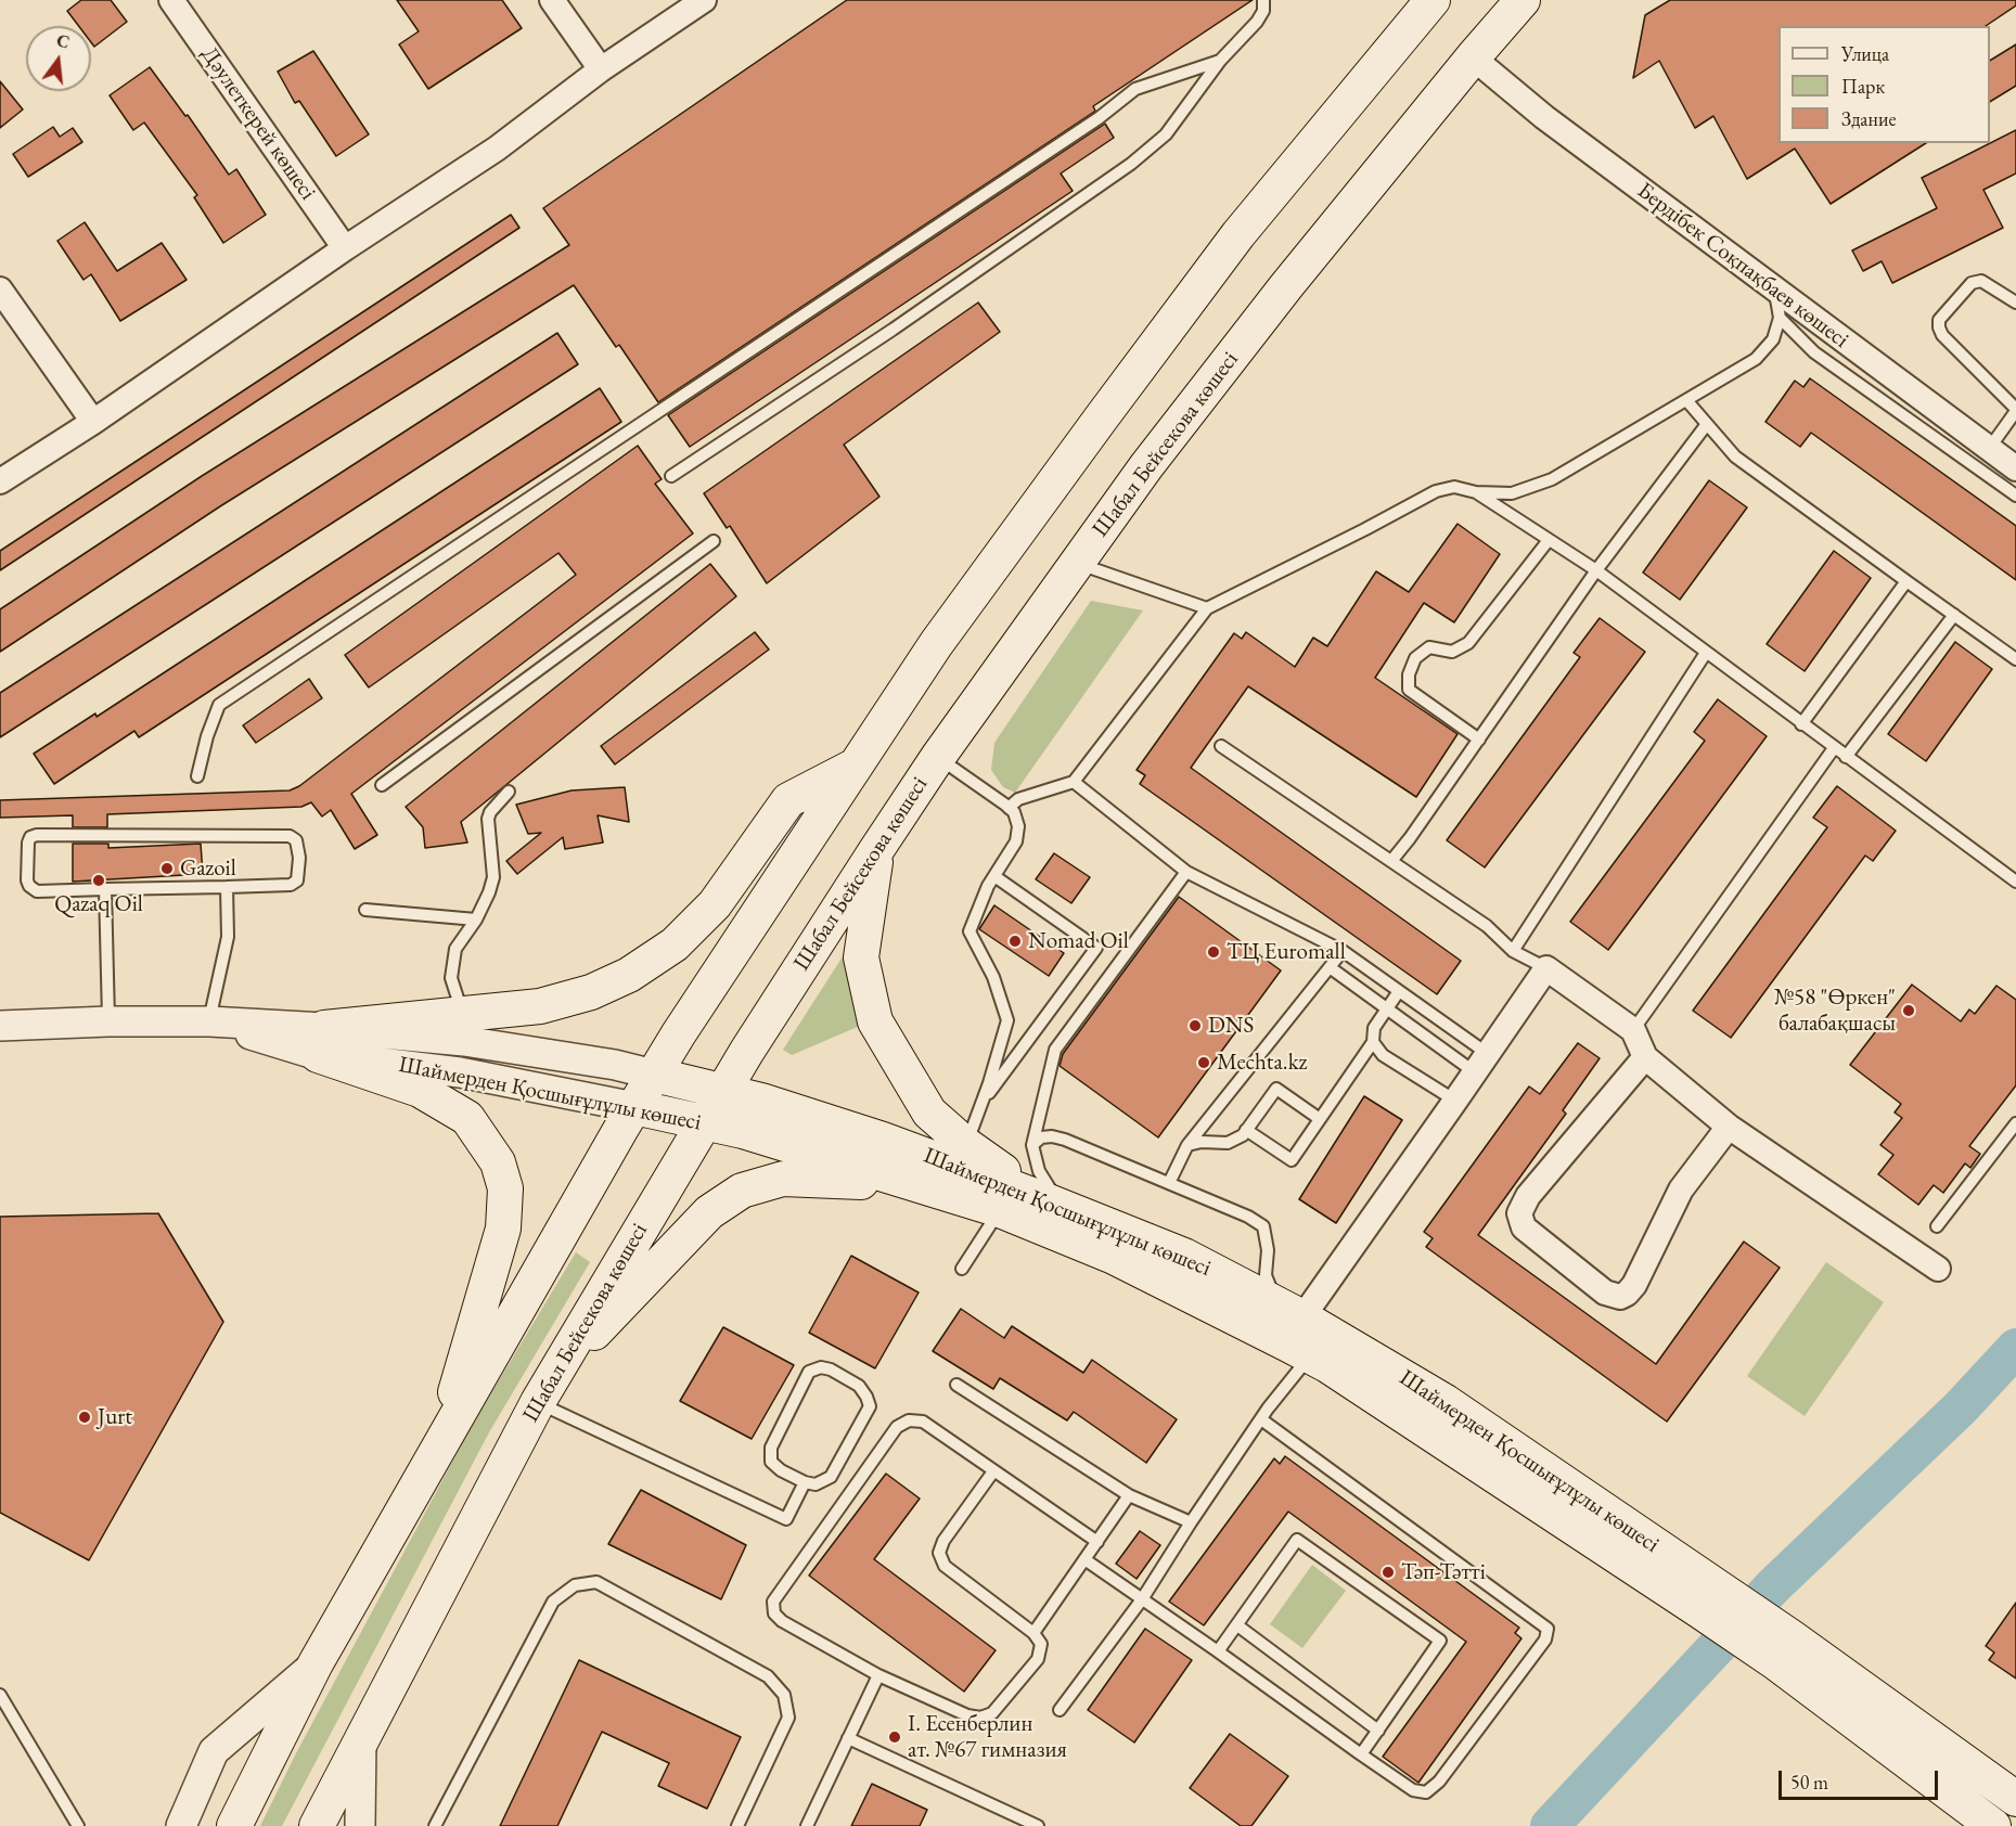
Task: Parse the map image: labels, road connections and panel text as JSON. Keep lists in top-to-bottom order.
{
  "streets": {
    "main road": ["Шабал Бейсекова көшесі", "Шаймерден Қосшығұлұлы көшесі"],
    "street": ["Дәулеткерей көшесі", "Бердібек Соқпақбаев көшесі"]
  },
  "crossings": [
    ["Бердібек Соқпақбаев көшесі", "Шабал Бейсекова көшесі"],
    ["Шабал Бейсекова көшесі", "Шаймерден Қосшығұлұлы көшесі"]
  ],
  "places": [
    "Gazoil",
    "Qazaq Oil",
    "Nomad Oil",
    "ТЦ Euromall",
    "№58 \"Өркен\" балабақшасы",
    "DNS",
    "Mechta.kz",
    "Jurt",
    "Тәп-Тәтті",
    "І. Есенберлин ат. №67 гимназия"
  ],
  "legend": ["Улица", "Парк", "Здание"],
  "scale_bar": "50 m",
  "north": "top"
}
